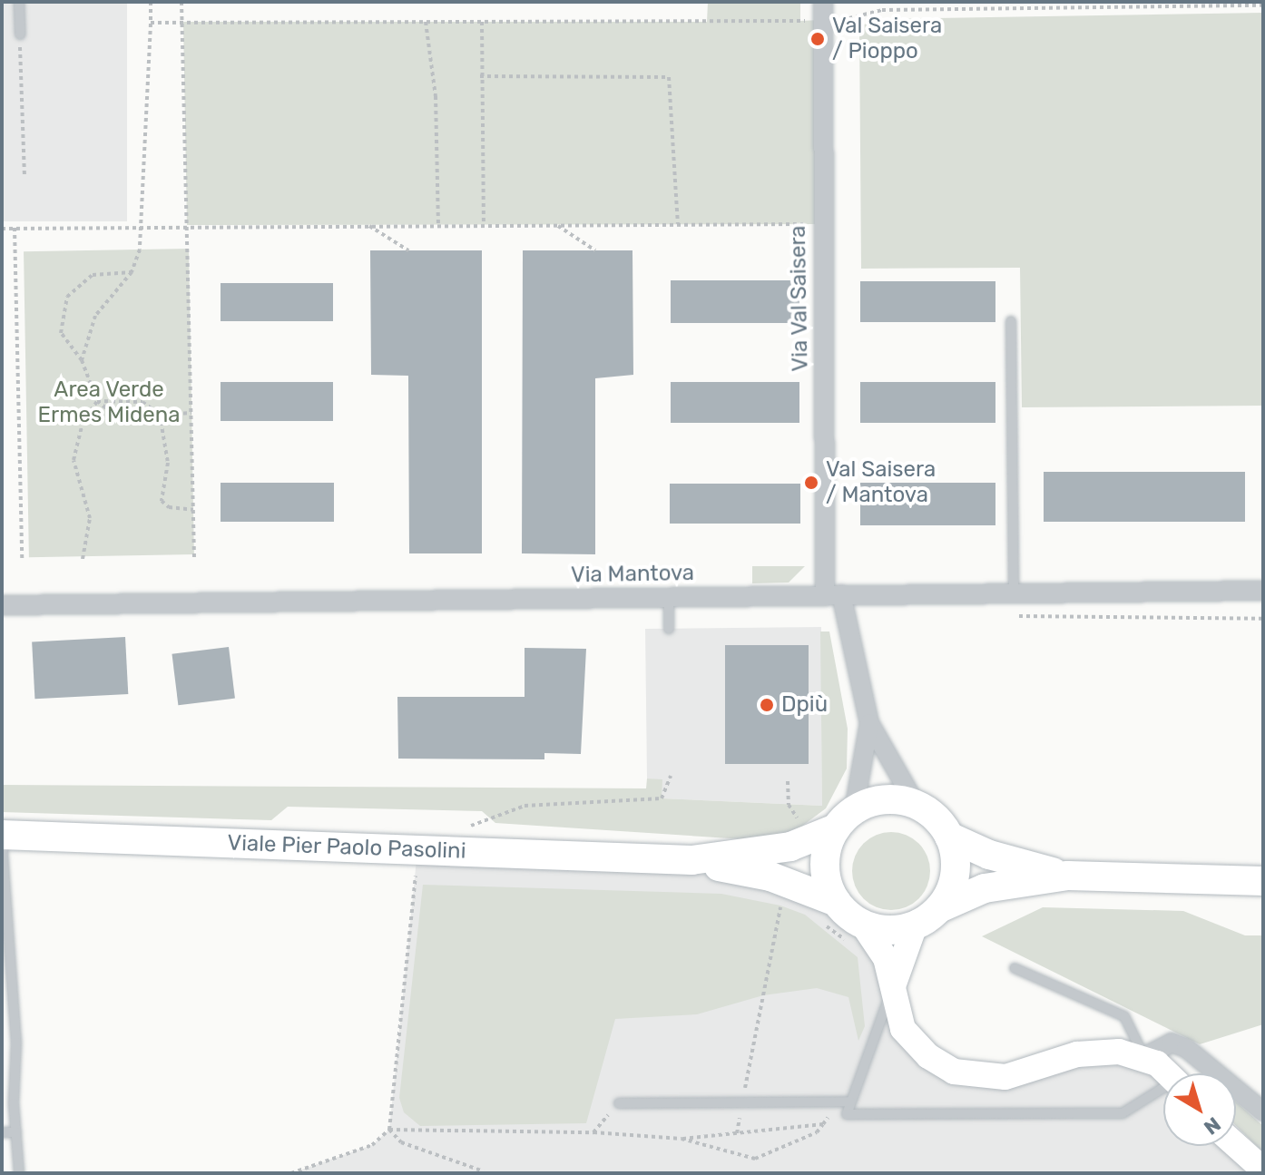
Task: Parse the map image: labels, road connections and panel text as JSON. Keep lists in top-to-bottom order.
{
  "streets": {
    "main road": ["Viale Pier Paolo Pasolini"],
    "street": ["Via Val Saisera", "Via Mantova"]
  },
  "crossings": [
    ["Via Val Saisera", "Via Mantova"]
  ],
  "parks": ["Area Verde Ermes Midena"],
  "places": ["Val Saisera / Pioppo", "Val Saisera / Mantova", "Dpiù"],
  "north": "bottom right"
}
